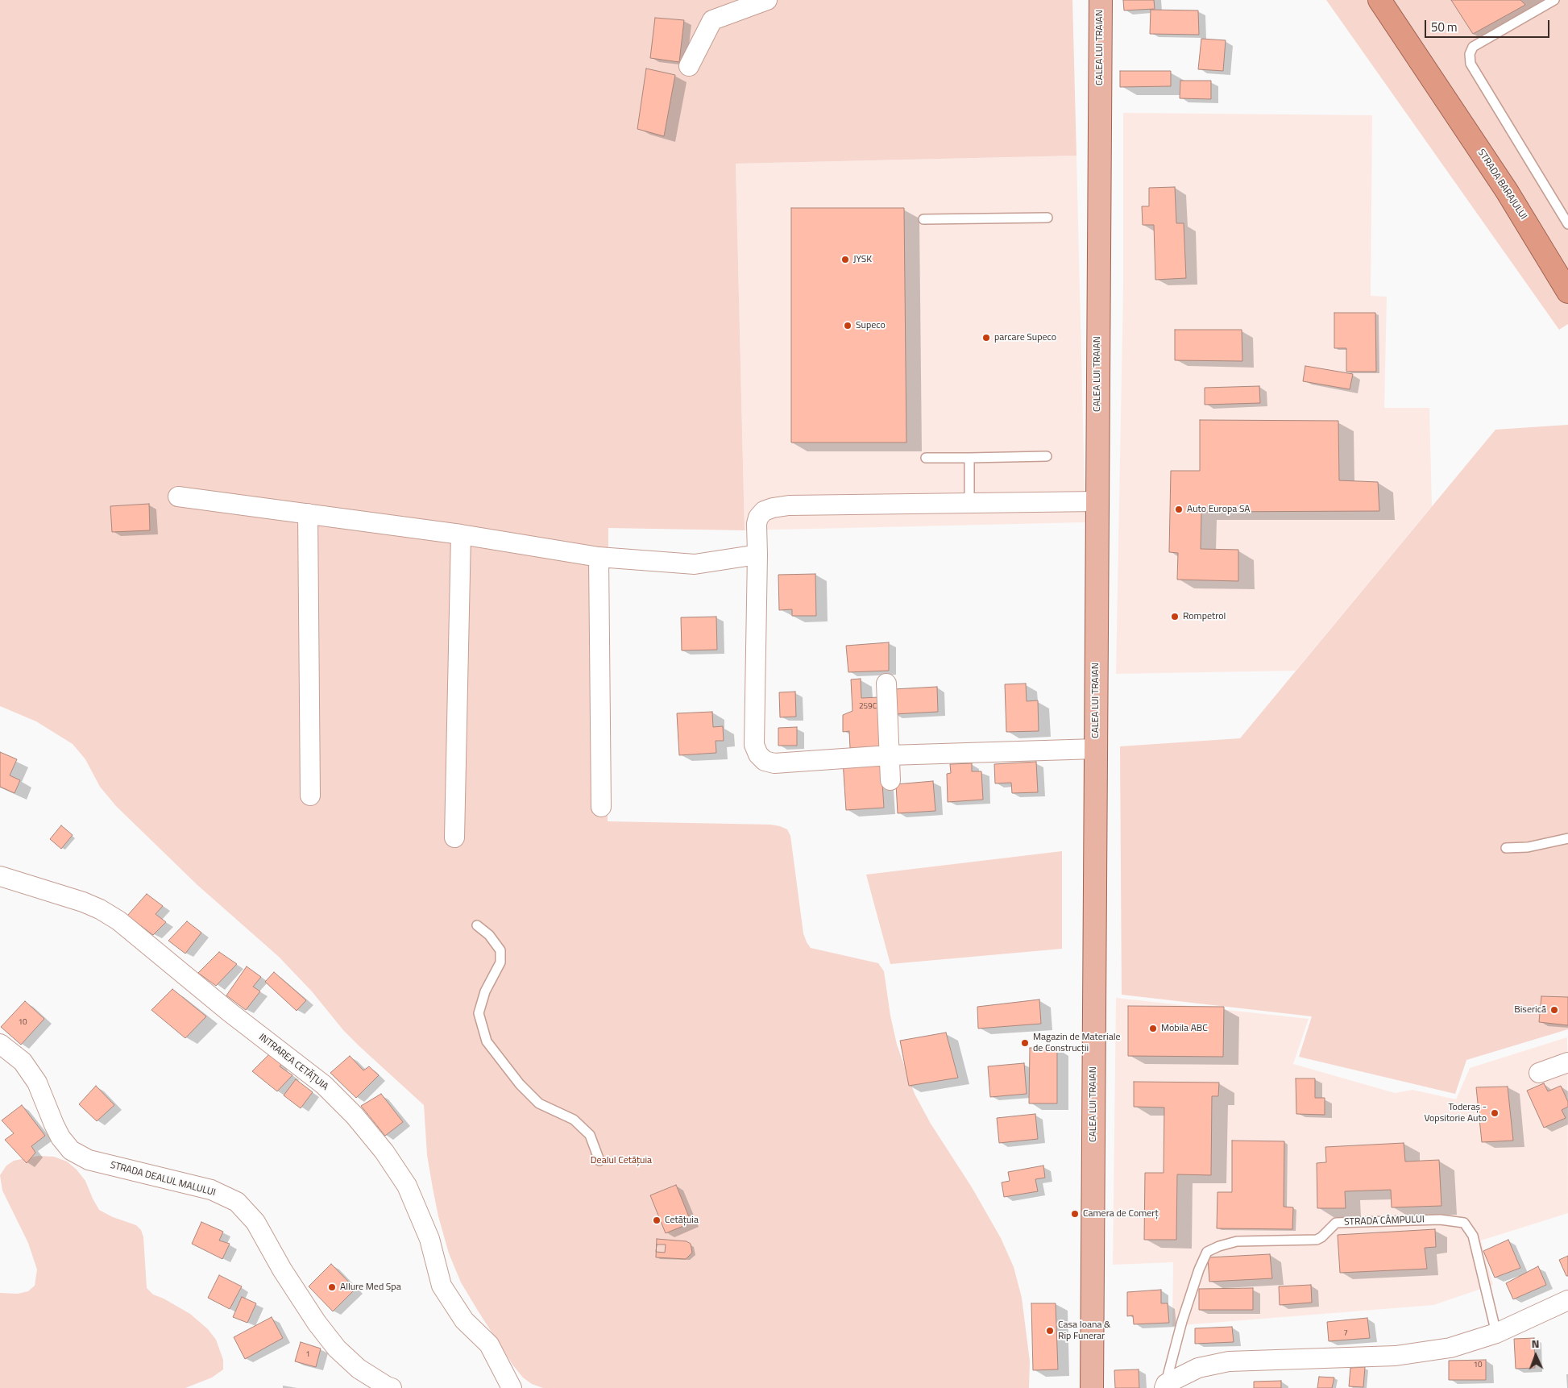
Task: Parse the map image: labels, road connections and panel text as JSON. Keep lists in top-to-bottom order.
{
  "streets": {
    "highway": ["STRADA BARAJULUI"],
    "main road": ["CALEA LUI TRAIAN"],
    "street": ["INTRAREA CETĂȚUIA", "STRADA DEALUL MALULUI", "STRADA CÂMPULUI"]
  },
  "parks": ["Dealul Cetățuia"],
  "places": [
    "JYSK",
    "Supeco",
    "parcare Supeco",
    "Auto Europa SA",
    "Rompetrol",
    "Biserică",
    "Mobila ABC",
    "Magazin de Materiale de Construcții",
    "Toderaș - Vopsitorie Auto",
    "Camera de Comerț",
    "Cetățuia",
    "Allure Med Spa",
    "Casa Ioana & Rip Funerar"
  ],
  "house_numbers": [
    "259C",
    "10",
    "7",
    "1",
    "10"
  ],
  "scale_bar": "50 m",
  "north": "top"
}
